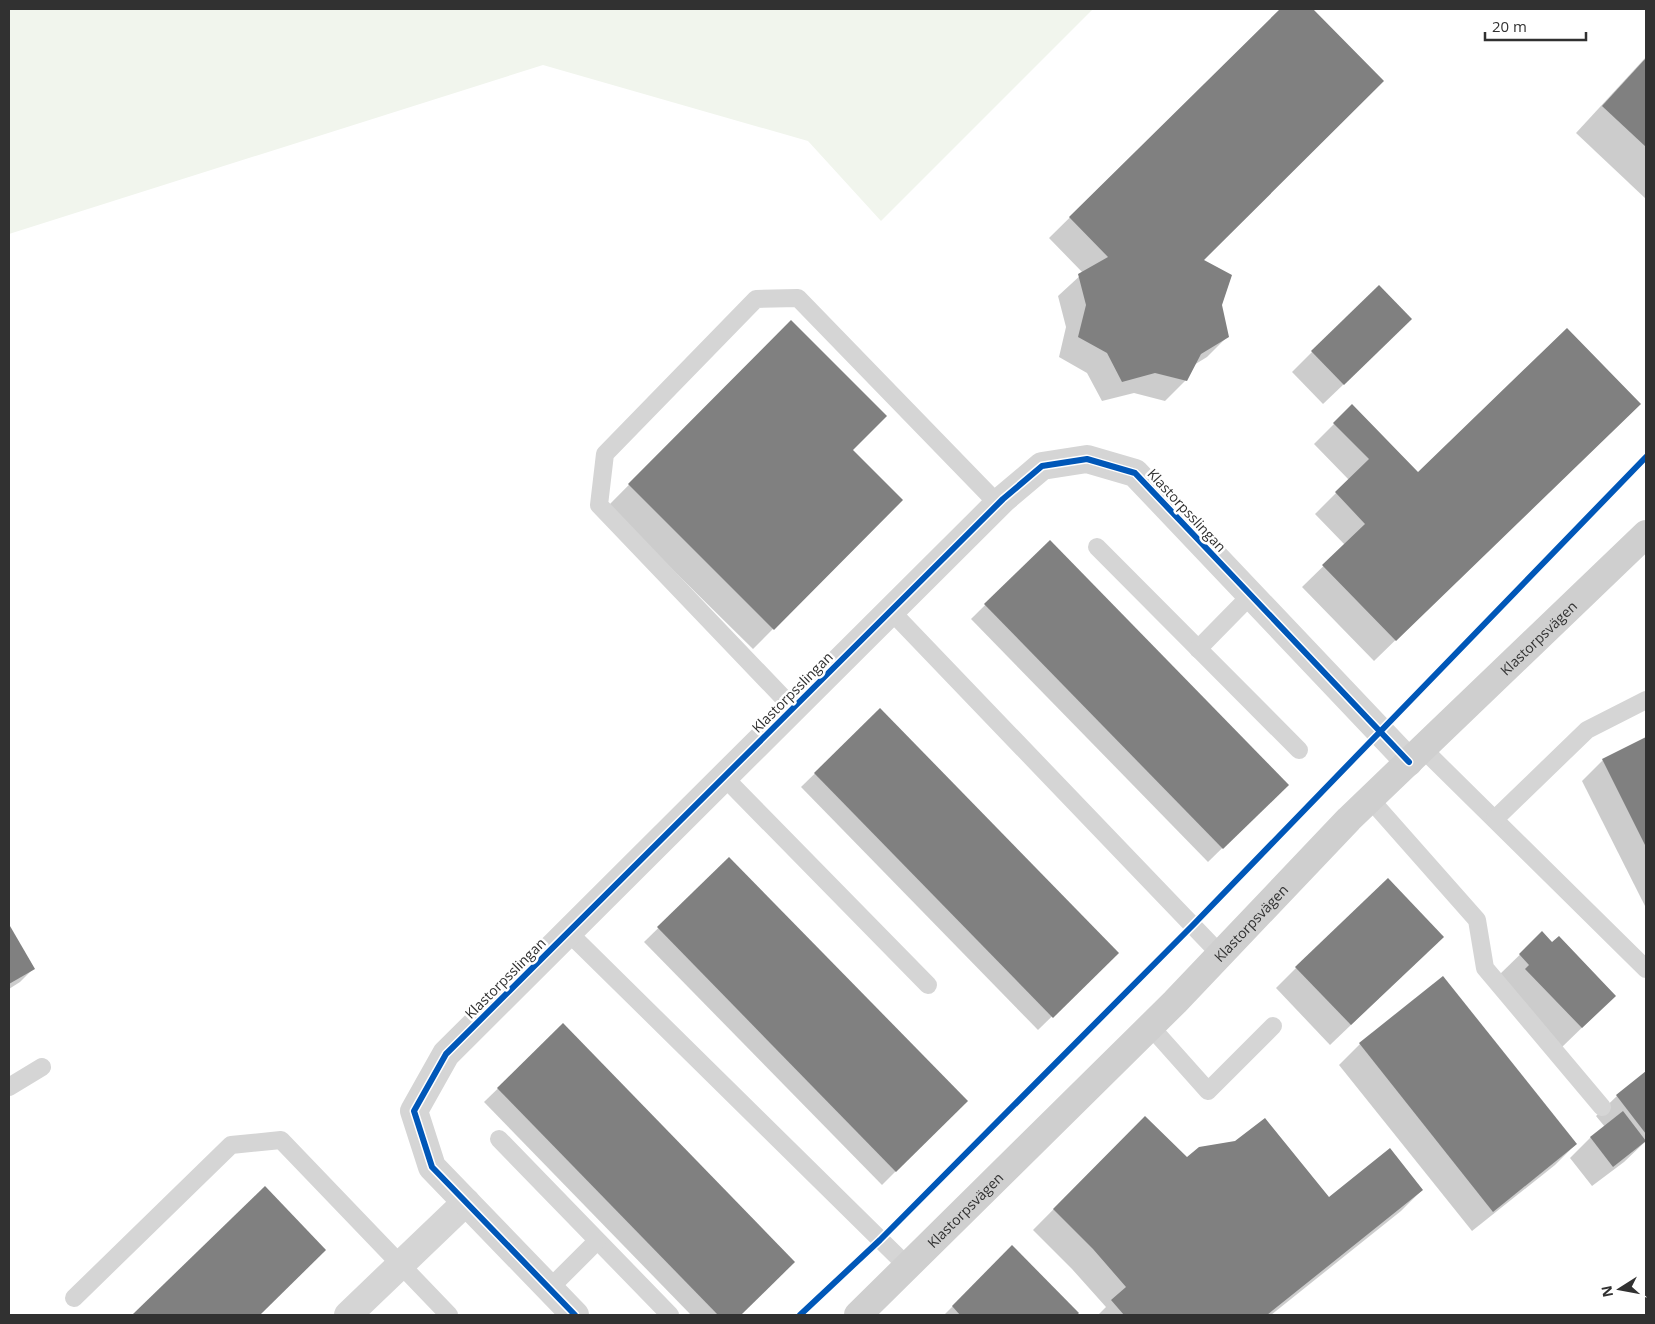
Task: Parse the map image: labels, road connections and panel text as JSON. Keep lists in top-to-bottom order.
{
  "streets": {
    "street": ["Klastorpsslingan", "Klastorpsvägen"]
  },
  "crossings": [
    ["Klastorpsslingan", "Klastorpsvägen"]
  ],
  "scale_bar": "20 m",
  "north": "left"
}
